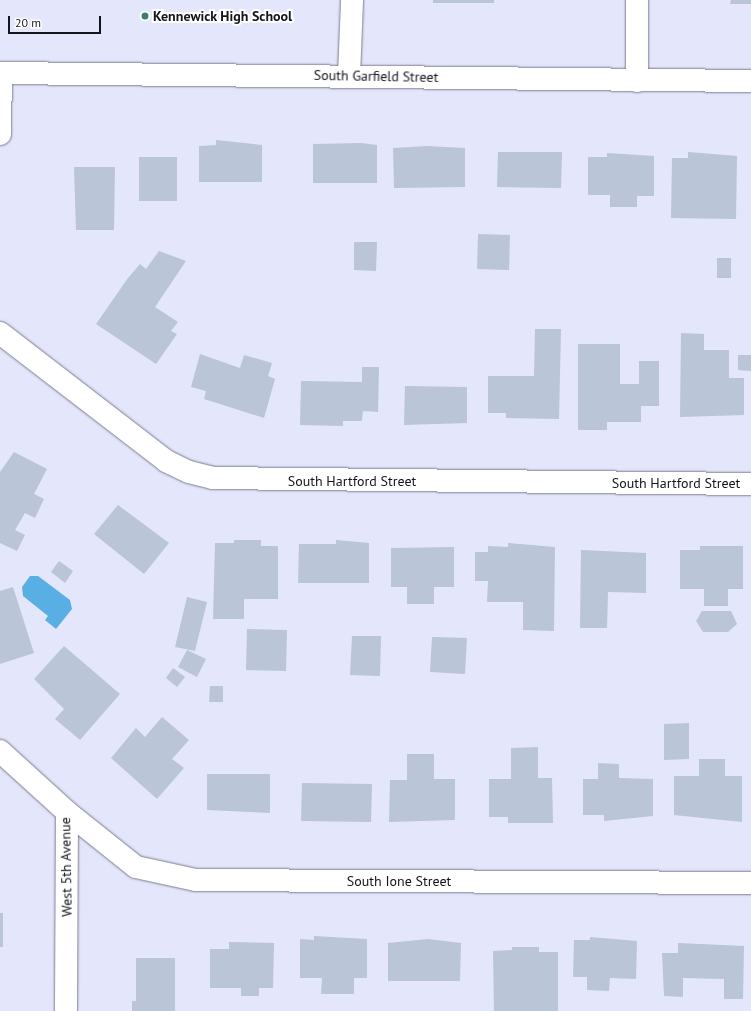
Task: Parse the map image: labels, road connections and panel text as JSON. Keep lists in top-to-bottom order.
{
  "streets": {
    "street": [
      "South Garfield Street",
      "South Hartford Street",
      "West 5th Avenue",
      "South Ione Street"
    ]
  },
  "crossings": [
    ["West 5th Avenue", "South Ione Street"]
  ],
  "places": ["Kennewick High School"],
  "scale_bar": "20 m"
}
